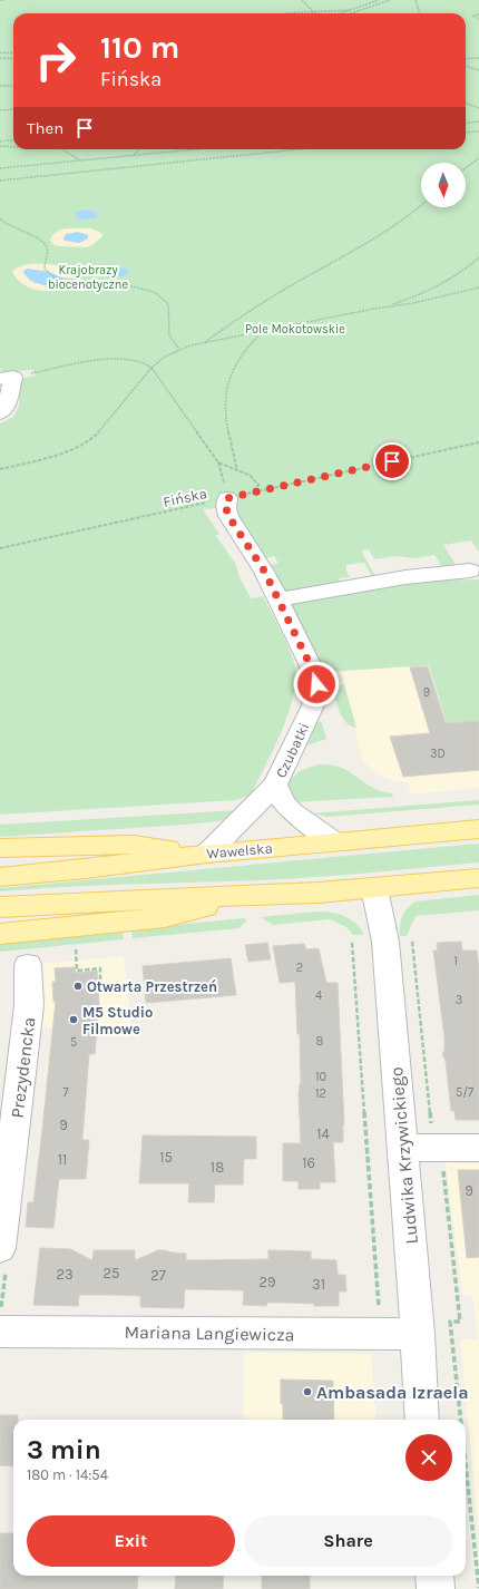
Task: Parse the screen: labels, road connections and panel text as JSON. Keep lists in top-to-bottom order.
{
  "streets": {
    "main road": ["Wawelska"],
    "street": [
      "Czubatki",
      "Prezydencka",
      "Ludwika Krzywickiego",
      "Mariana Langiewicza"
    ],
    "path": ["Fińska"]
  },
  "crossings": [
    ["Fińska", "Czubatki"],
    ["Czubatki", "Wawelska"],
    ["Ludwika Krzywickiego", "Mariana Langiewicza"]
  ],
  "parks": ["Krajobrazy biocenotyczne", "Pole Mokotowskie"],
  "places": ["Otwarta Przestrzeń", "M5 Studio Filmowe", "Ambasada Izraela"],
  "house_numbers": [
    "9",
    "3D",
    "1",
    "2",
    "4",
    "3",
    "8",
    "5",
    "10",
    "7",
    "5/7",
    "12",
    "9",
    "14",
    "15",
    "11",
    "16",
    "18",
    "9",
    "25",
    "23",
    "27",
    "29",
    "31"
  ],
  "north": "bottom",
  "page": {
    "turn": ["110 m", "Fińska"],
    "then": "Then",
    "heading": ["3 min", "180 m · 14:54"],
    "buttons": ["Exit", "Share"]
  }
}
